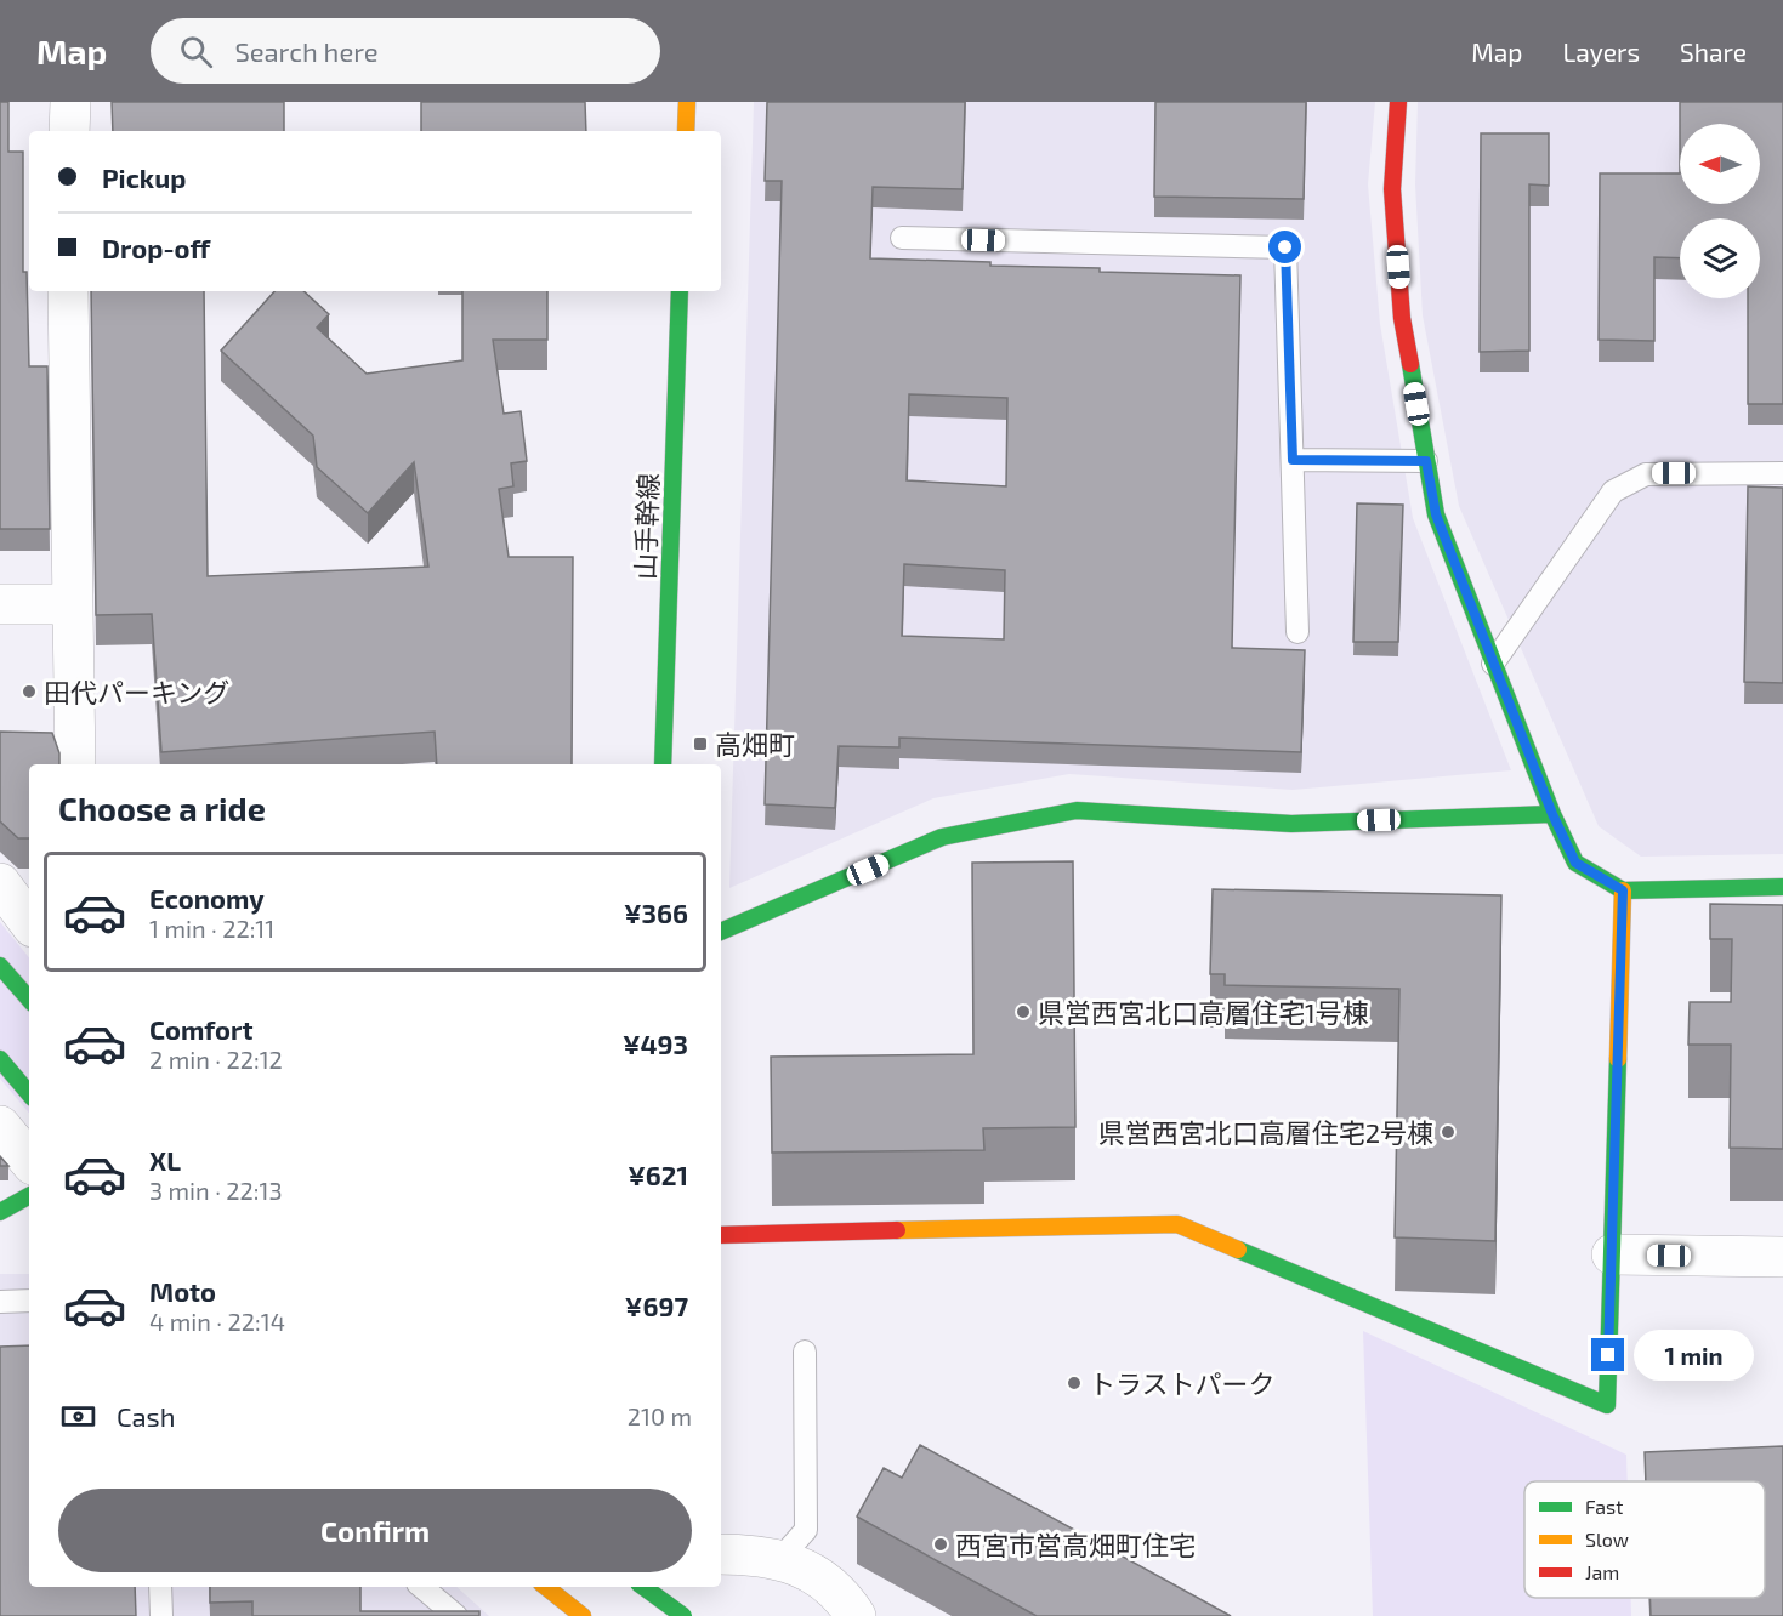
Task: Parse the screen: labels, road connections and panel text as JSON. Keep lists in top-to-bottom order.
{
  "streets": {
    "main road": ["山手幹線"]
  },
  "places": {
    "other": [
      "田代パーキング",
      "県営西宮北口高層住宅1号棟",
      "県営西宮北口高層住宅2号棟",
      "トラストパーク",
      "西宮市営高畑町住宅"
    ],
    "transit": ["高畑町"]
  },
  "legend": ["Fast", "Slow", "Jam"],
  "north": "left",
  "page": {
    "header": "Map",
    "search": "Search here",
    "nav": ["Map", "Layers", "Share"],
    "banner": ["Pickup", "Drop-off"],
    "heading": "Choose a ride",
    "list": [
      {
        "name": "Economy",
        "note": "1 min · 22:11",
        "value": "¥366"
      },
      {
        "name": "Comfort",
        "note": "2 min · 22:12",
        "value": "¥493"
      },
      {
        "name": "XL",
        "note": "3 min · 22:13",
        "value": "¥621"
      },
      {
        "name": "Moto",
        "note": "4 min · 22:14",
        "value": "¥697"
      }
    ],
    "bubble": "1 min",
    "pay": ["Cash", "210 m"],
    "buttons": "Confirm"
  }
}
